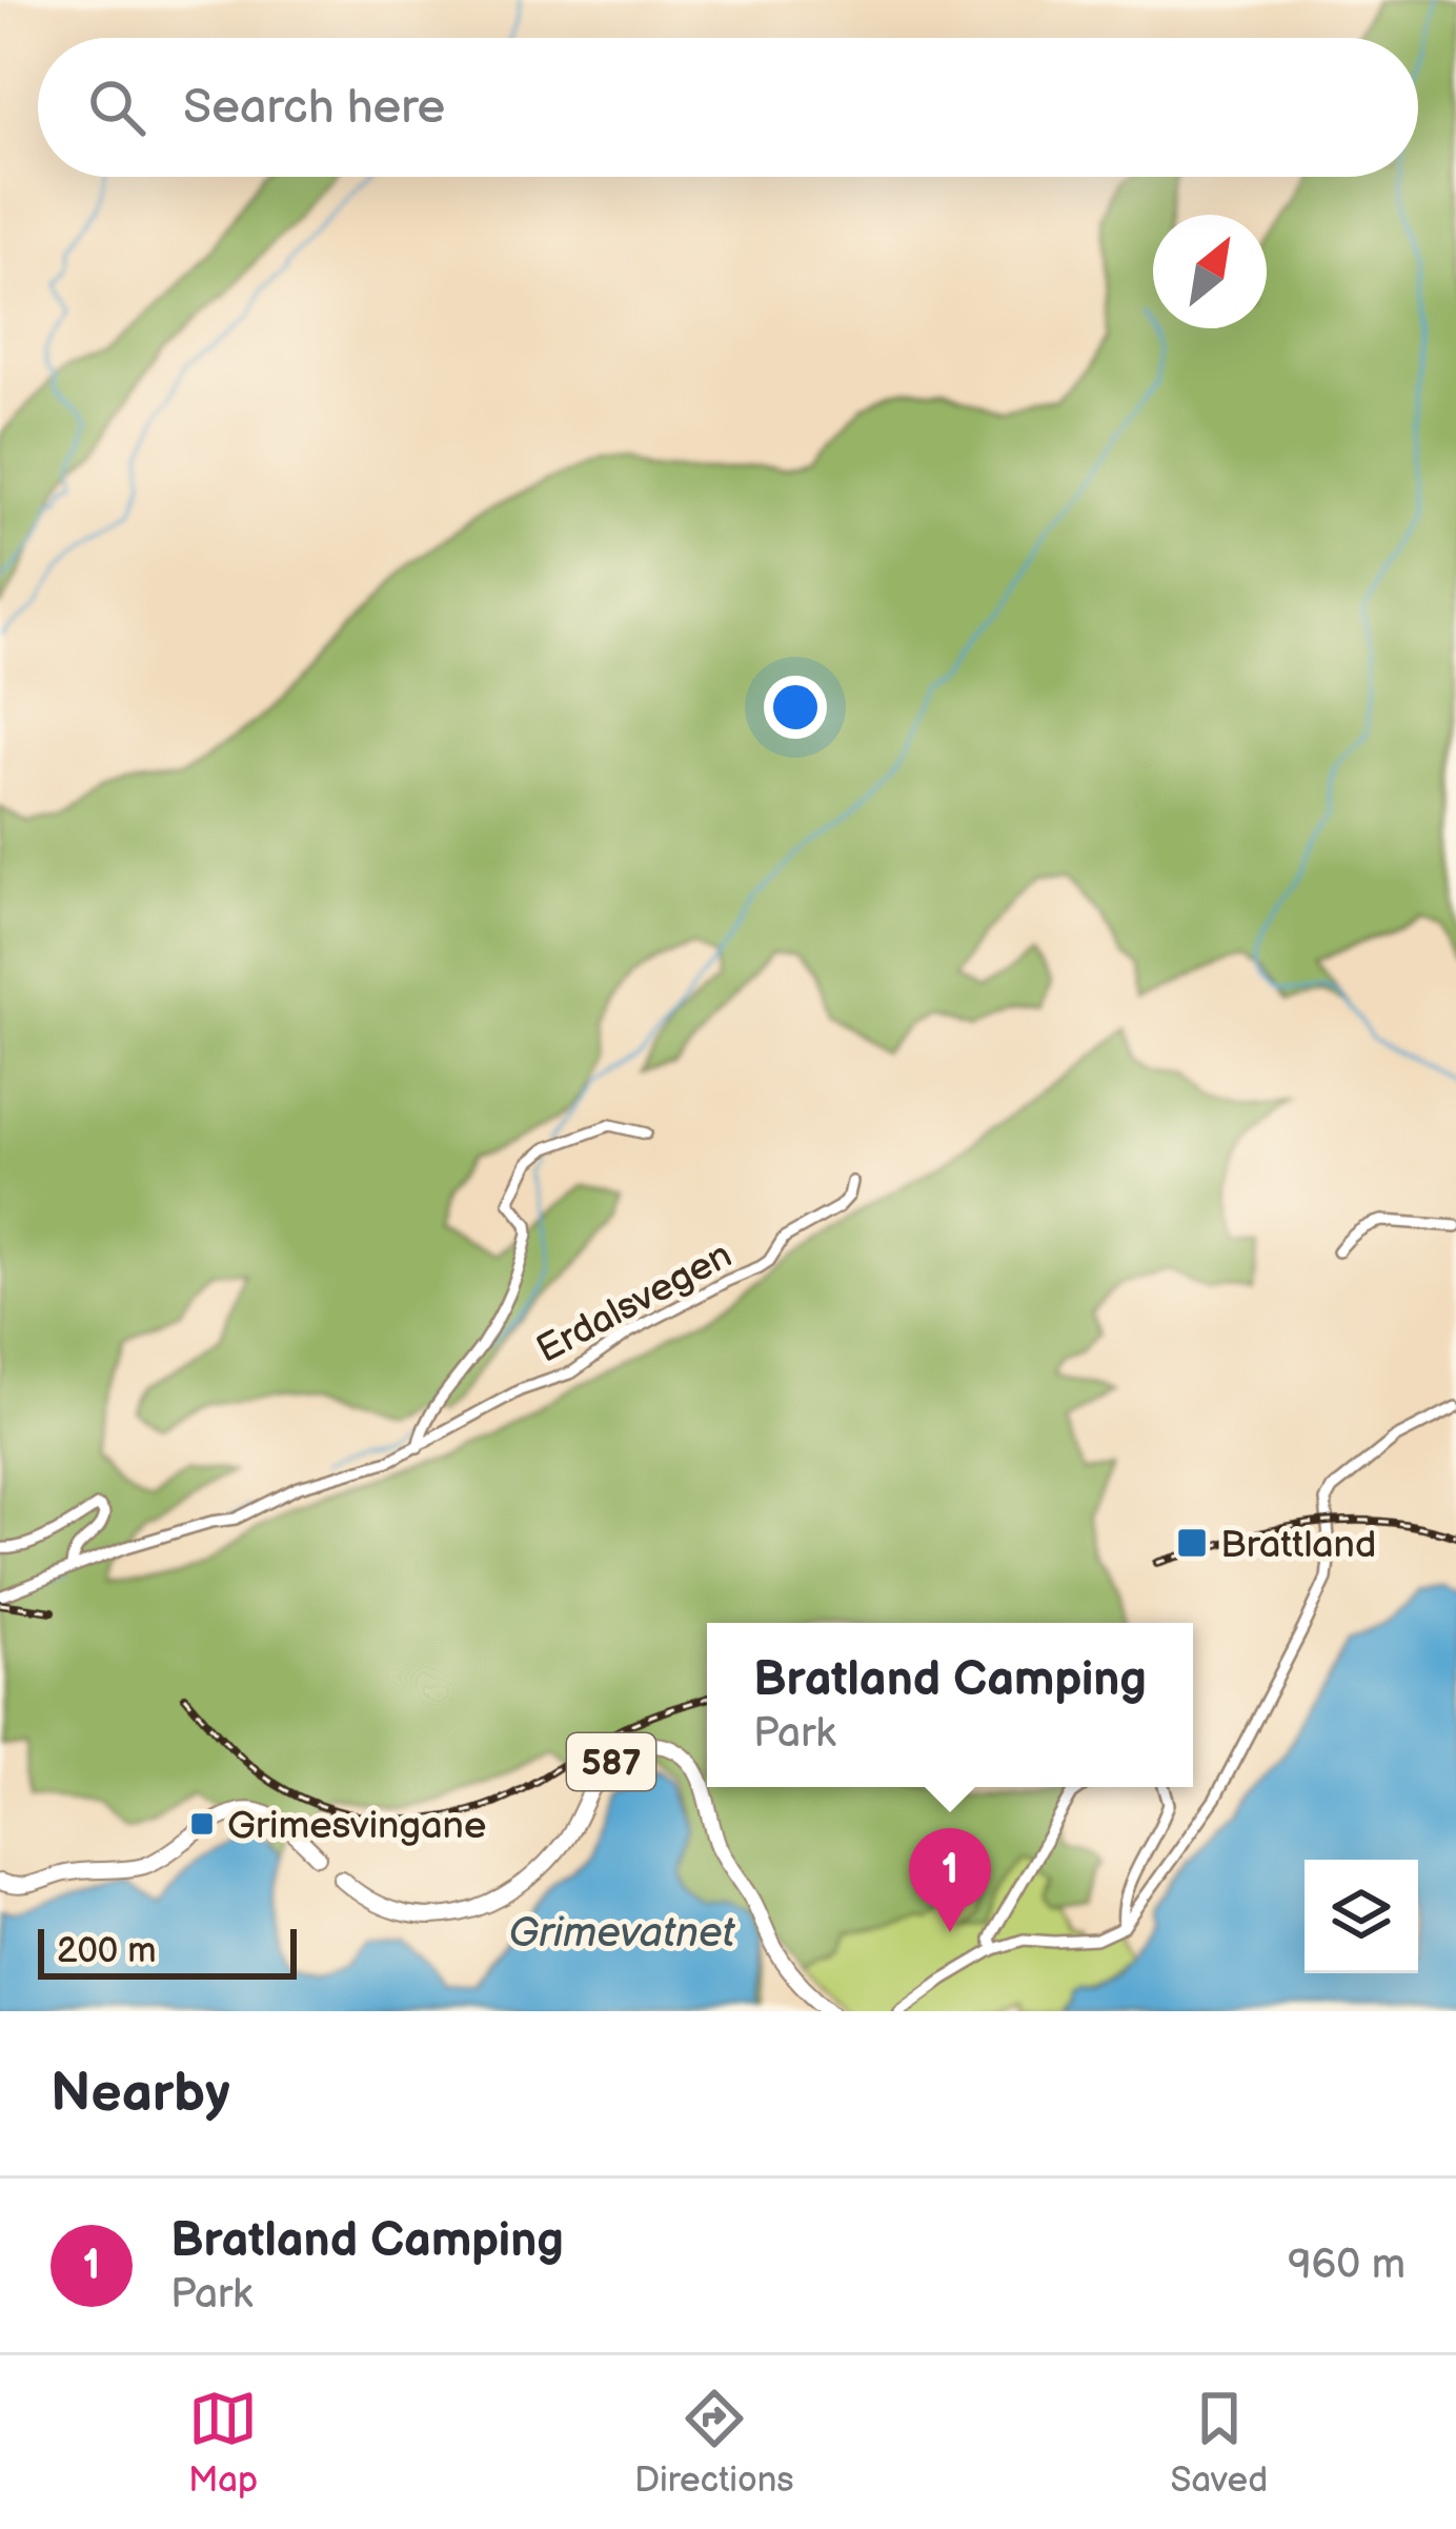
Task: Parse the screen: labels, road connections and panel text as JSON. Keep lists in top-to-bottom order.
{
  "streets": {
    "main road": ["587"],
    "street": ["Erdalsvegen"]
  },
  "water": ["Grimevatnet"],
  "places": {
    "transit": ["Brattland", "Grimesvingane"]
  },
  "scale_bar": "200 m",
  "north": "top right",
  "page": {
    "search": "Search here",
    "popup": ["Bratland Camping", "Park"],
    "pins": "1",
    "scale": "200 m",
    "heading": "Nearby",
    "list": [
      {
        "mark": "1",
        "name": "Bratland Camping",
        "note": "Park",
        "value": "960 m"
      }
    ],
    "nav": ["Map", "Directions", "Saved"]
  }
}
